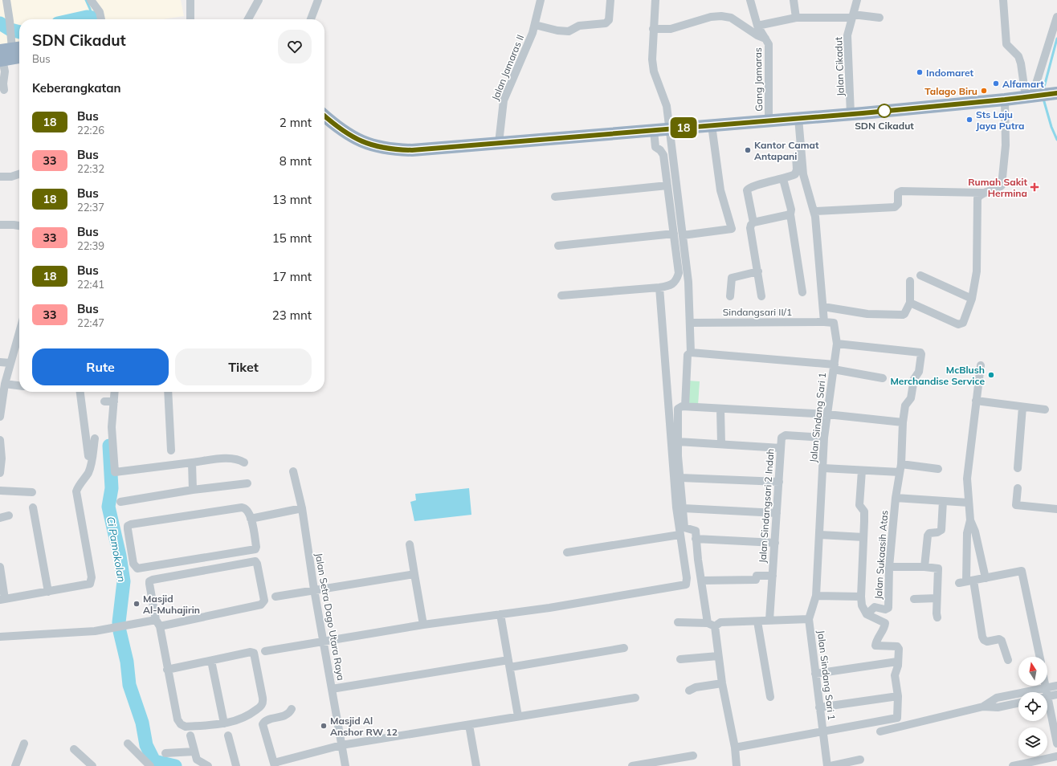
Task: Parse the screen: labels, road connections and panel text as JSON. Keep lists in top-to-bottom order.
{
  "streets": {
    "street": [
      "Jalan Cikadut",
      "Jalan Jamaras II",
      "Gang Jamaras",
      "Sindangsari II/1",
      "Jalan Sindang Sari 1",
      "Jalan Sindangsari 2 Indah",
      "Jalan Sukaasih Atas",
      "Jalan Setra Dago Utara Raya"
    ]
  },
  "crossings": [
    ["Sindangsari II/1", "Jalan Sindang Sari 1"],
    ["Jalan Sindang Sari 1", "Jalan Sindangsari 2 Indah"],
    ["Jalan Sindang Sari 1", "Jalan Sukaasih Atas"]
  ],
  "water": ["Ci Pamokolan"],
  "places": {
    "other": [
      "Indomaret",
      "Alfamart",
      "Talago Biru",
      "SDN Cikadut",
      "Sts Laju Jaya Putra",
      "Kantor Camat Antapani",
      "McBlush Merchandise Service",
      "Masjid Al-Muhajirin",
      "Masjid Al Anshor RW 12"
    ],
    "health": ["Rumah Sakit Hermina"]
  },
  "lines": ["bus line 18"],
  "north": "top",
  "page": {
    "on_map": "18",
    "heading": [
      ["SDN Cikadut", "Bus"],
      "Keberangkatan"
    ],
    "list": [
      {
        "mark": "18",
        "name": "Bus",
        "note": "22:26",
        "value": "2 mnt"
      },
      {
        "mark": "33",
        "name": "Bus",
        "note": "22:32",
        "value": "8 mnt"
      },
      {
        "mark": "18",
        "name": "Bus",
        "note": "22:37",
        "value": "13 mnt"
      },
      {
        "mark": "33",
        "name": "Bus",
        "note": "22:39",
        "value": "15 mnt"
      },
      {
        "mark": "18",
        "name": "Bus",
        "note": "22:41",
        "value": "17 mnt"
      },
      {
        "mark": "33",
        "name": "Bus",
        "note": "22:47",
        "value": "23 mnt"
      }
    ],
    "buttons": ["Rute", "Tiket"]
  }
}
